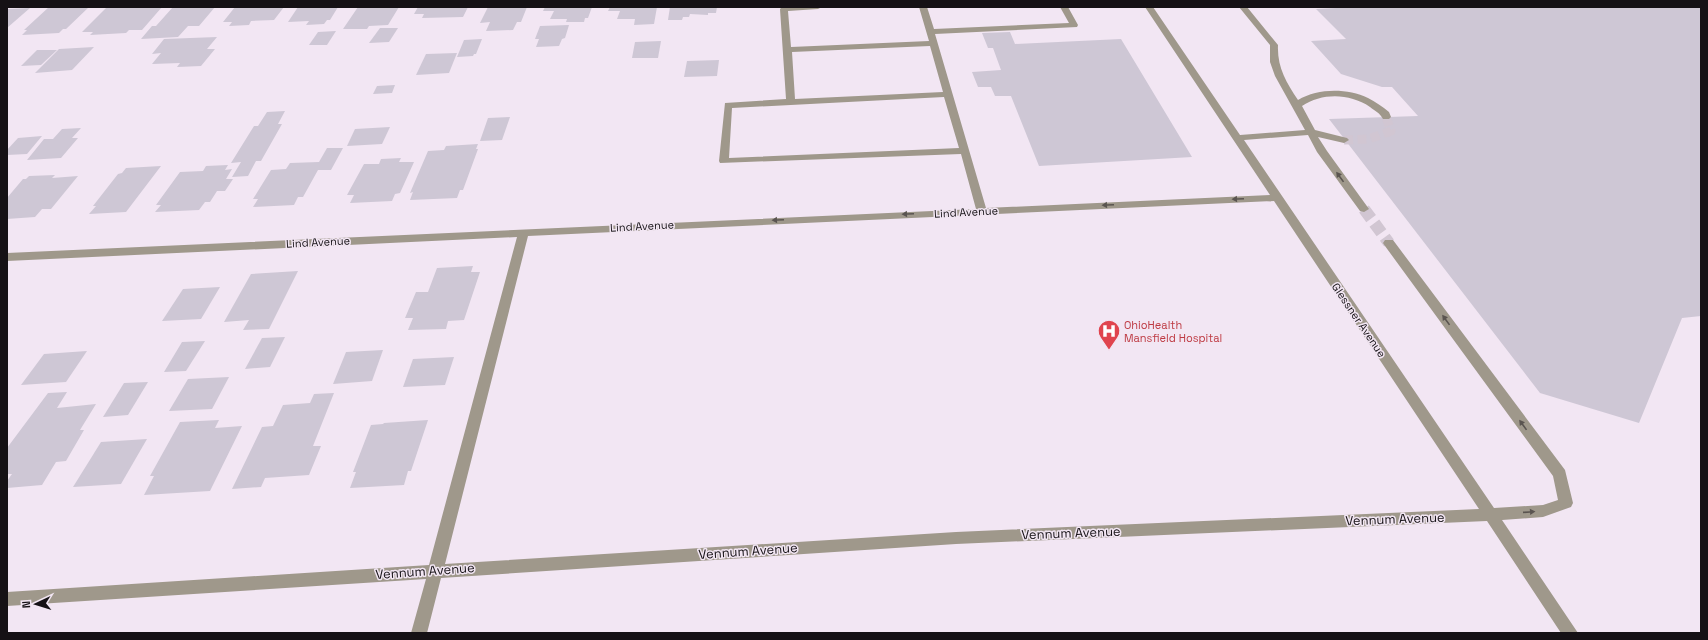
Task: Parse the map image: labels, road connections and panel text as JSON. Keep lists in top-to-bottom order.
{
  "streets": {
    "street": ["Lind Avenue", "Glessner Avenue", "Vennum Avenue"]
  },
  "crossings": [
    ["Lind Avenue", "Glessner Avenue"],
    ["Glessner Avenue", "Vennum Avenue"]
  ],
  "one_way": ["Lind Avenue"],
  "places": {
    "hospital": ["OhioHealth Mansfield Hospital"]
  },
  "north": "left"
}
